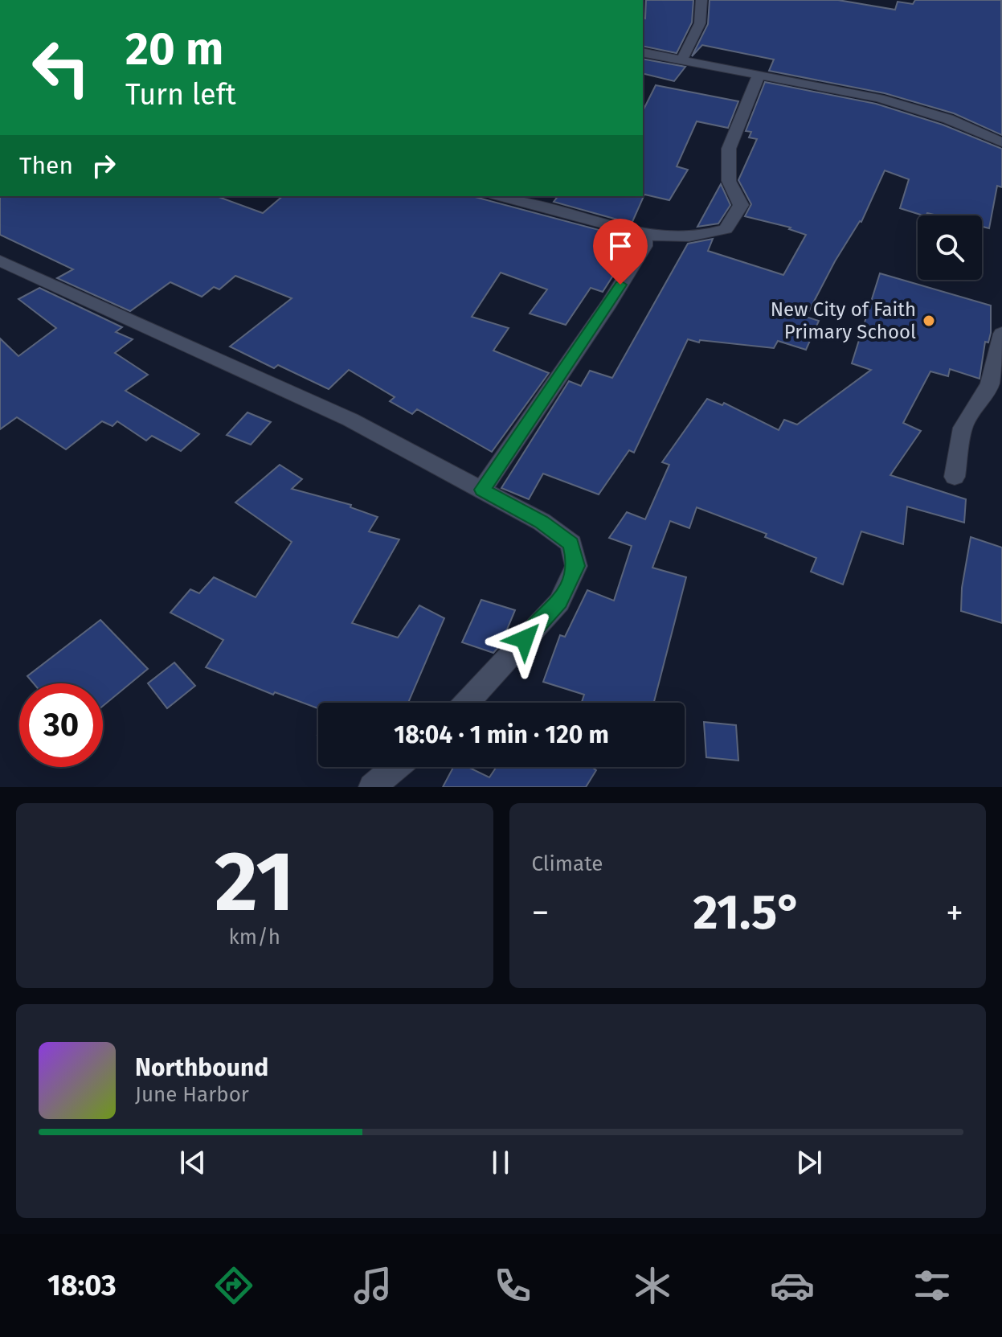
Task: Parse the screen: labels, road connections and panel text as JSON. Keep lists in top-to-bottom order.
{
  "places": ["New City of Faith Primary School"],
  "page": {
    "turn": ["20 m", "Turn left"],
    "then": "Then",
    "limit": "30",
    "trip": "18:04 · 1 min · 120 m",
    "tile": [
      ["21", "km/h"],
      "Climate"
    ],
    "heat": ["−", "21.5°", "+"],
    "song": ["Northbound", "June Harbor"],
    "tabs": "18:03"
  }
}
